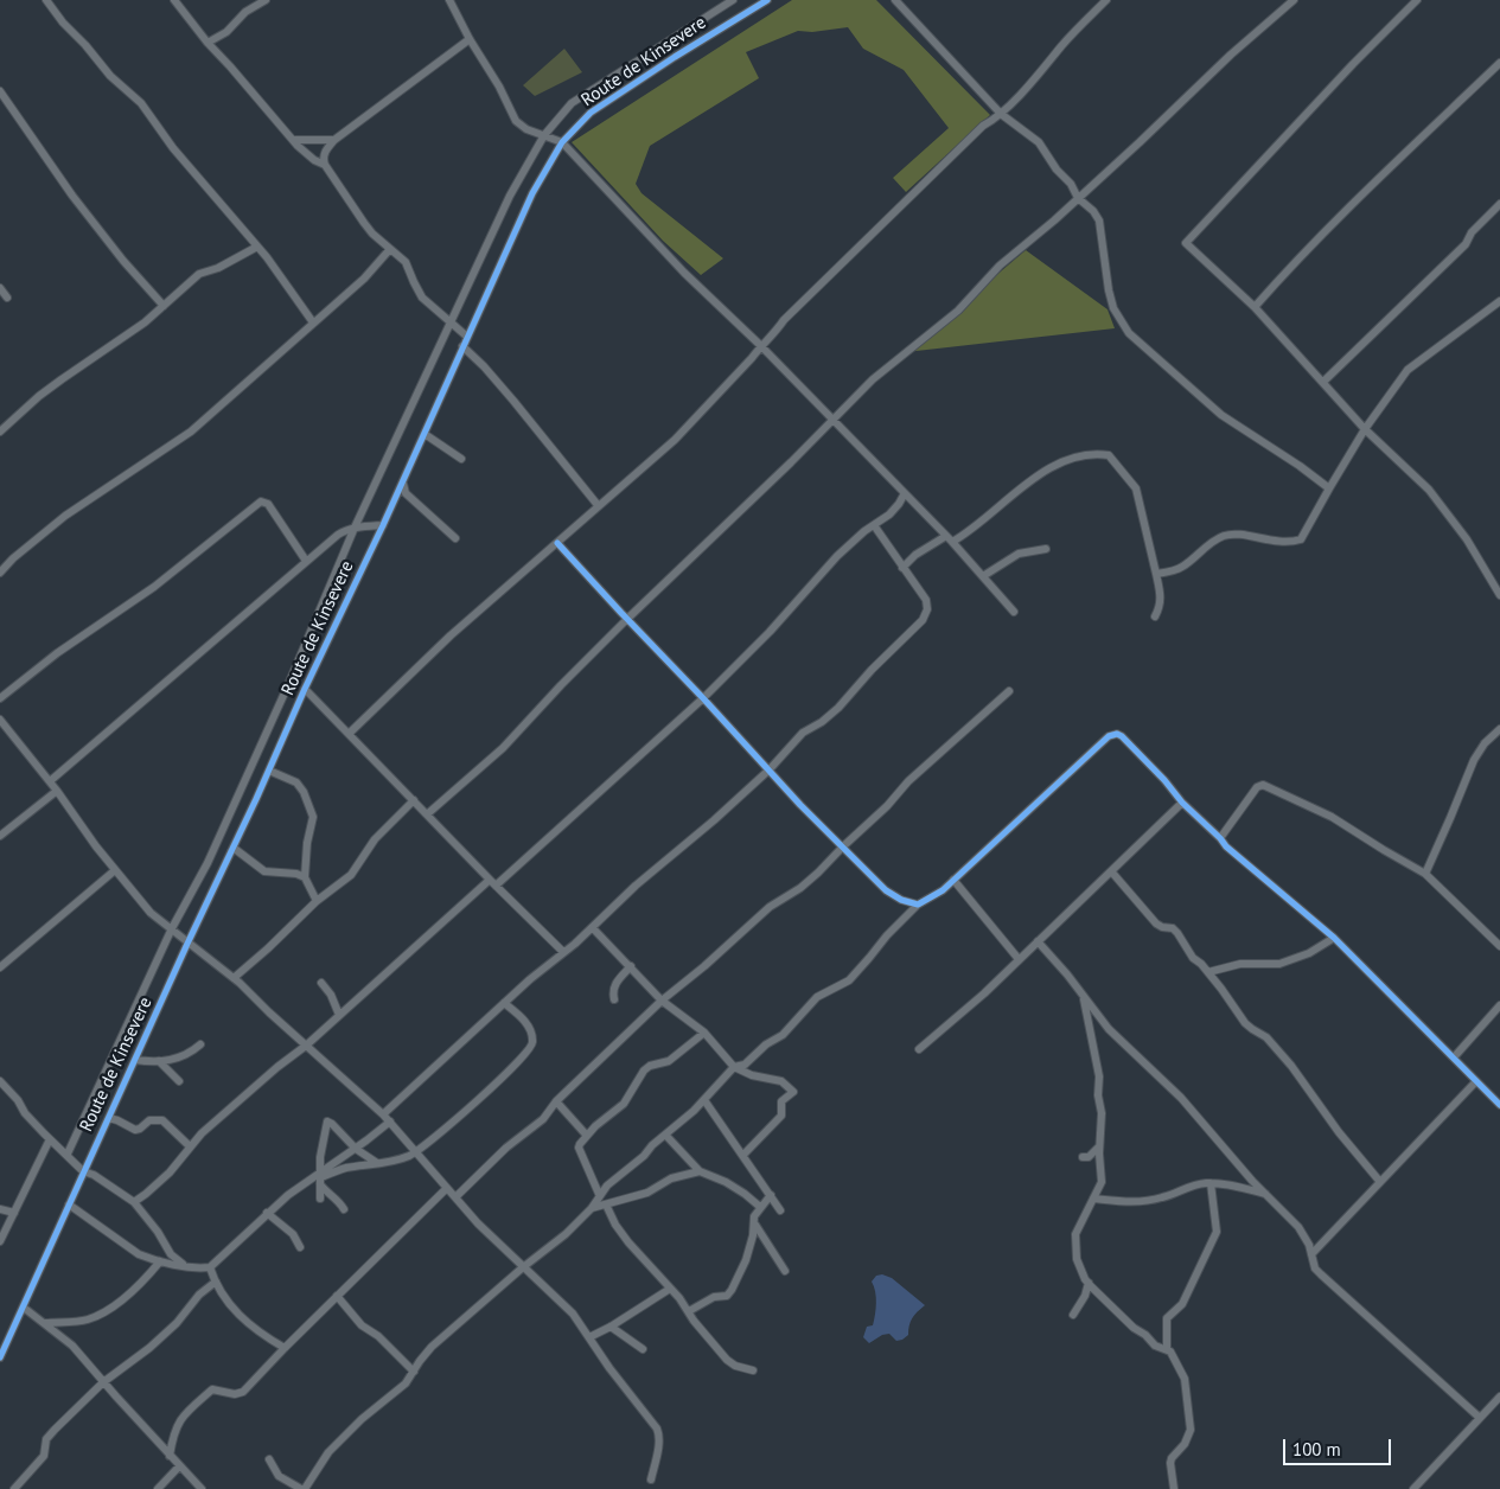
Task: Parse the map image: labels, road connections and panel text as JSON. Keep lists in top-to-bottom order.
{
  "streets": {
    "street": ["Route de Kinsevere"]
  },
  "scale_bar": "100 m"
}
